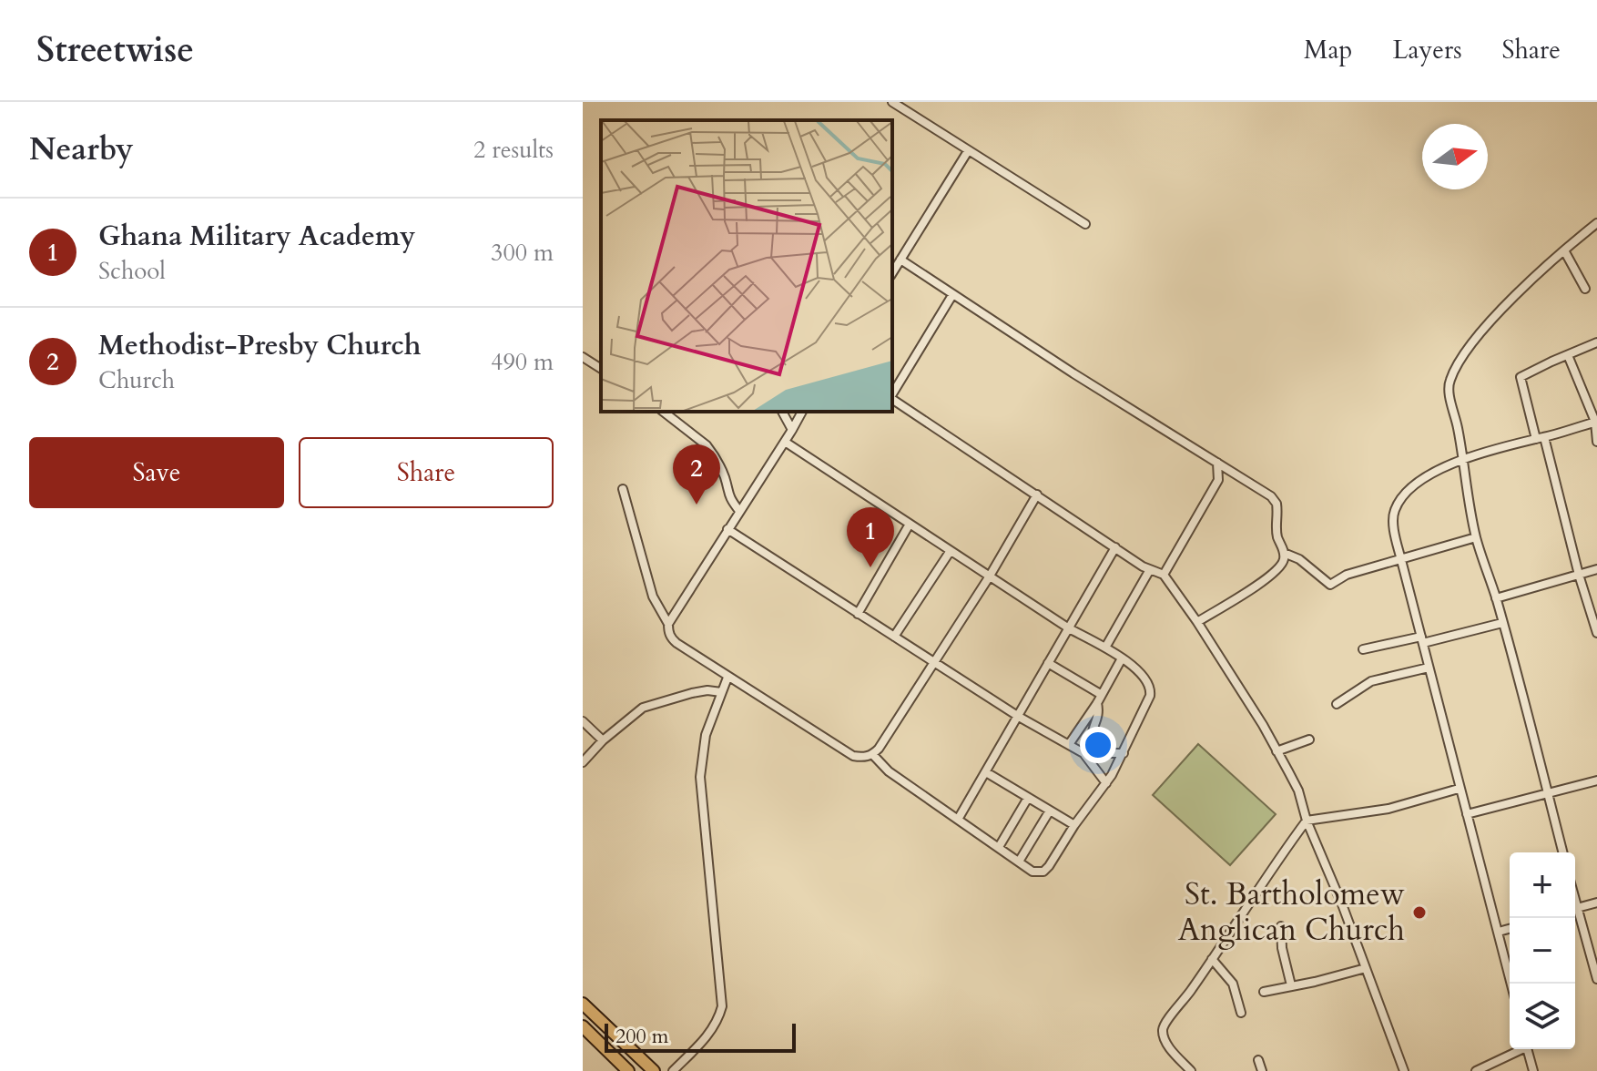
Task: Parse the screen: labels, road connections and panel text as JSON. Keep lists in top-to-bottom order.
{
  "places": ["St. Bartholomew Anglican Church"],
  "scale_bar": "200 m",
  "north": "right",
  "page": {
    "header": "Streetwise",
    "nav": ["Map", "Layers", "Share"],
    "heading": ["Nearby", "2 results"],
    "list": [
      {
        "mark": "1",
        "name": "Ghana Military Academy",
        "note": "School",
        "value": "300 m"
      },
      {
        "mark": "2",
        "name": "Methodist-Presby Church",
        "note": "Church",
        "value": "490 m"
      }
    ],
    "buttons": ["Save", "Share"],
    "pins": ["2", "1"],
    "map_buttons": ["+", "−"],
    "scale": "200 m"
  }
}
